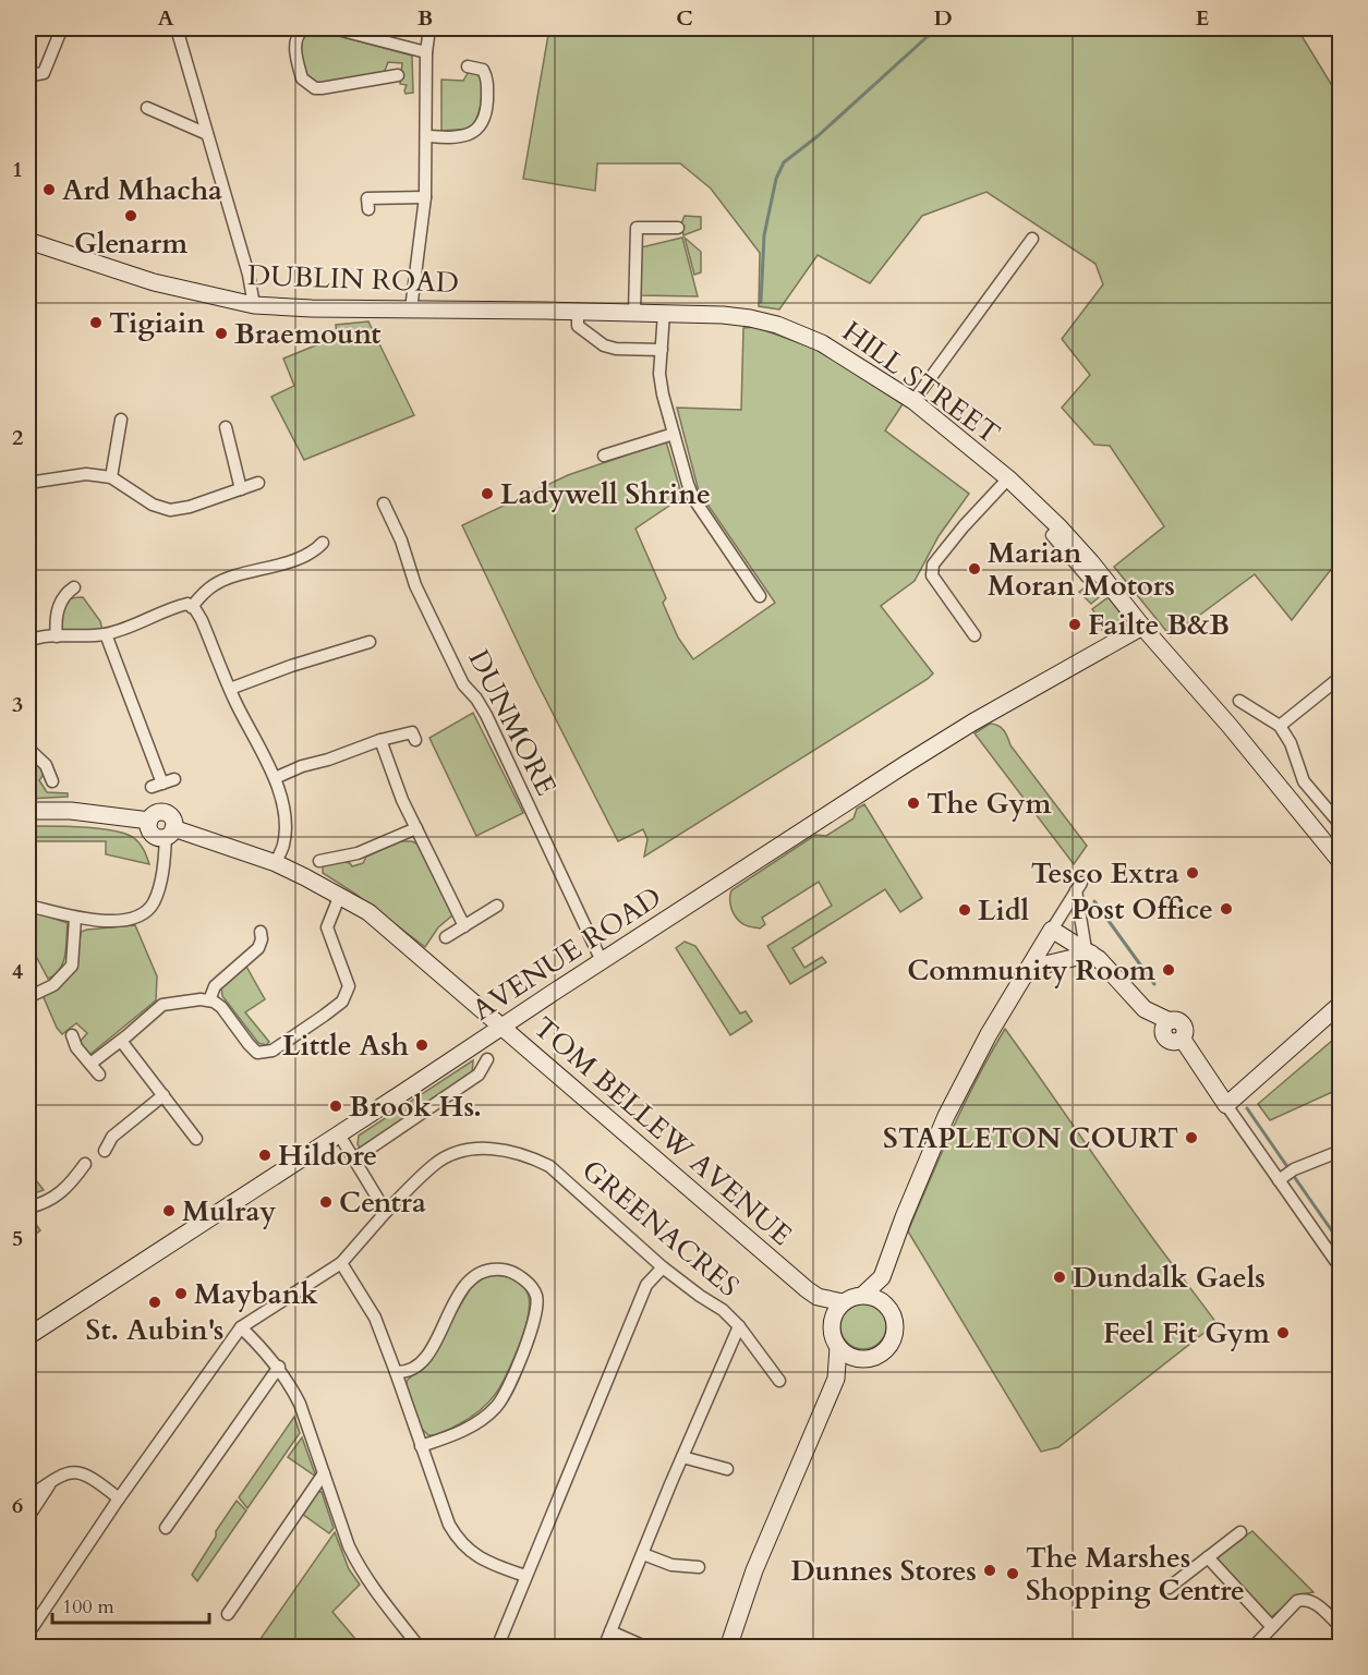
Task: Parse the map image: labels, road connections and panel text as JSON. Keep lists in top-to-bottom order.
{
  "streets": {
    "street": [
      "DUBLIN ROAD",
      "HILL STREET",
      "DUNMORE",
      "AVENUE ROAD",
      "TOM BELLEW AVENUE",
      "GREENACRES"
    ]
  },
  "crossings": [
    ["DUBLIN ROAD", "HILL STREET"],
    ["HILL STREET", "AVENUE ROAD"],
    ["DUNMORE", "AVENUE ROAD"],
    ["AVENUE ROAD", "TOM BELLEW AVENUE"]
  ],
  "places": [
    "Ard Mhacha",
    "Glenarm",
    "Tigiain",
    "Braemount",
    "Ladywell Shrine",
    "Marian Moran Motors",
    "Failte B&B",
    "The Gym",
    "Tesco Extra",
    "Post Office",
    "Lidl",
    "Community Room",
    "Little Ash",
    "Brook Hs.",
    "STAPLETON COURT",
    "Hildore",
    "Centra",
    "Mulray",
    "Dundalk Gaels",
    "Maybank",
    "St. Aubin's",
    "Feel Fit Gym",
    "Dunnes Stores",
    "The Marshes Shopping Centre"
  ],
  "scale_bar": "100 m",
  "grid": {
    "columns": [
      "A",
      "B",
      "C",
      "D",
      "E"
    ],
    "rows": [
      "1",
      "2",
      "3",
      "4",
      "5",
      "6"
    ]
  }
}
